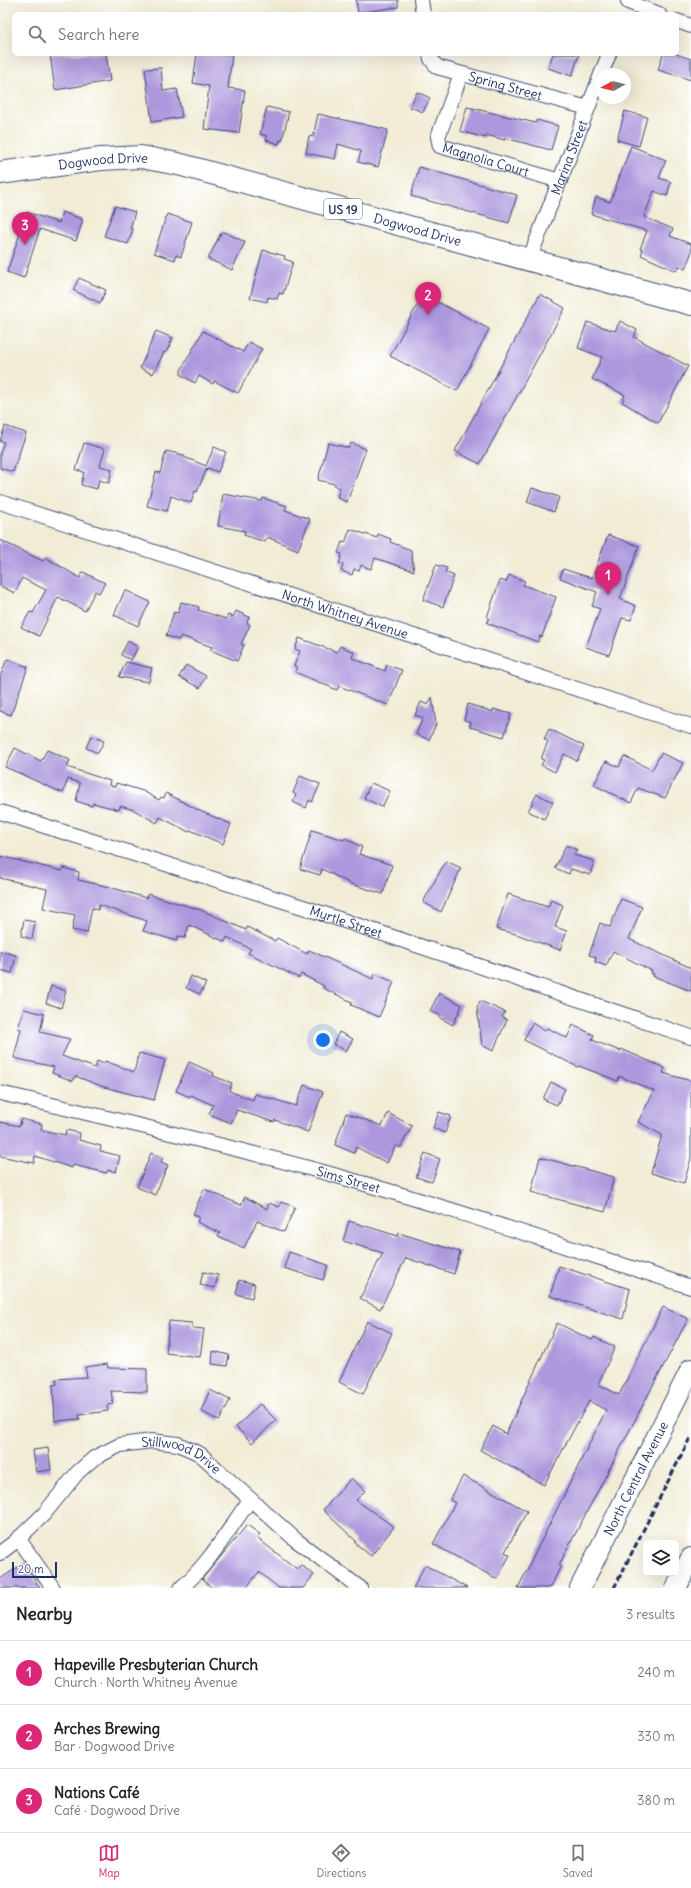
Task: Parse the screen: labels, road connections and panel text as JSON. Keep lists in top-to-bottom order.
{
  "streets": {
    "main road": ["Dogwood Drive", "US 19", "North Central Avenue"],
    "street": [
      "Spring Street",
      "Marina Street",
      "Magnolia Court",
      "North Whitney Avenue",
      "Myrtle Street",
      "Sims Street",
      "Stillwood Drive"
    ]
  },
  "crossings": [
    ["Spring Street", "Marina Street"],
    ["Spring Street", "Magnolia Court"],
    ["Marina Street", "Magnolia Court"],
    ["Marina Street", "Dogwood Drive"]
  ],
  "scale_bar": "20 m",
  "north": "left",
  "page": {
    "search": "Search here",
    "pins": ["3", "2", "1"],
    "scale": "20 m",
    "heading": ["Nearby", "3 results"],
    "list": [
      {
        "mark": "1",
        "name": "Hapeville Presbyterian Church",
        "note": "Church · North Whitney Avenue",
        "value": "240 m"
      },
      {
        "mark": "2",
        "name": "Arches Brewing",
        "note": "Bar · Dogwood Drive",
        "value": "330 m"
      },
      {
        "mark": "3",
        "name": "Nations Café",
        "note": "Café · Dogwood Drive",
        "value": "380 m"
      }
    ],
    "nav": ["Map", "Directions", "Saved"]
  }
}
